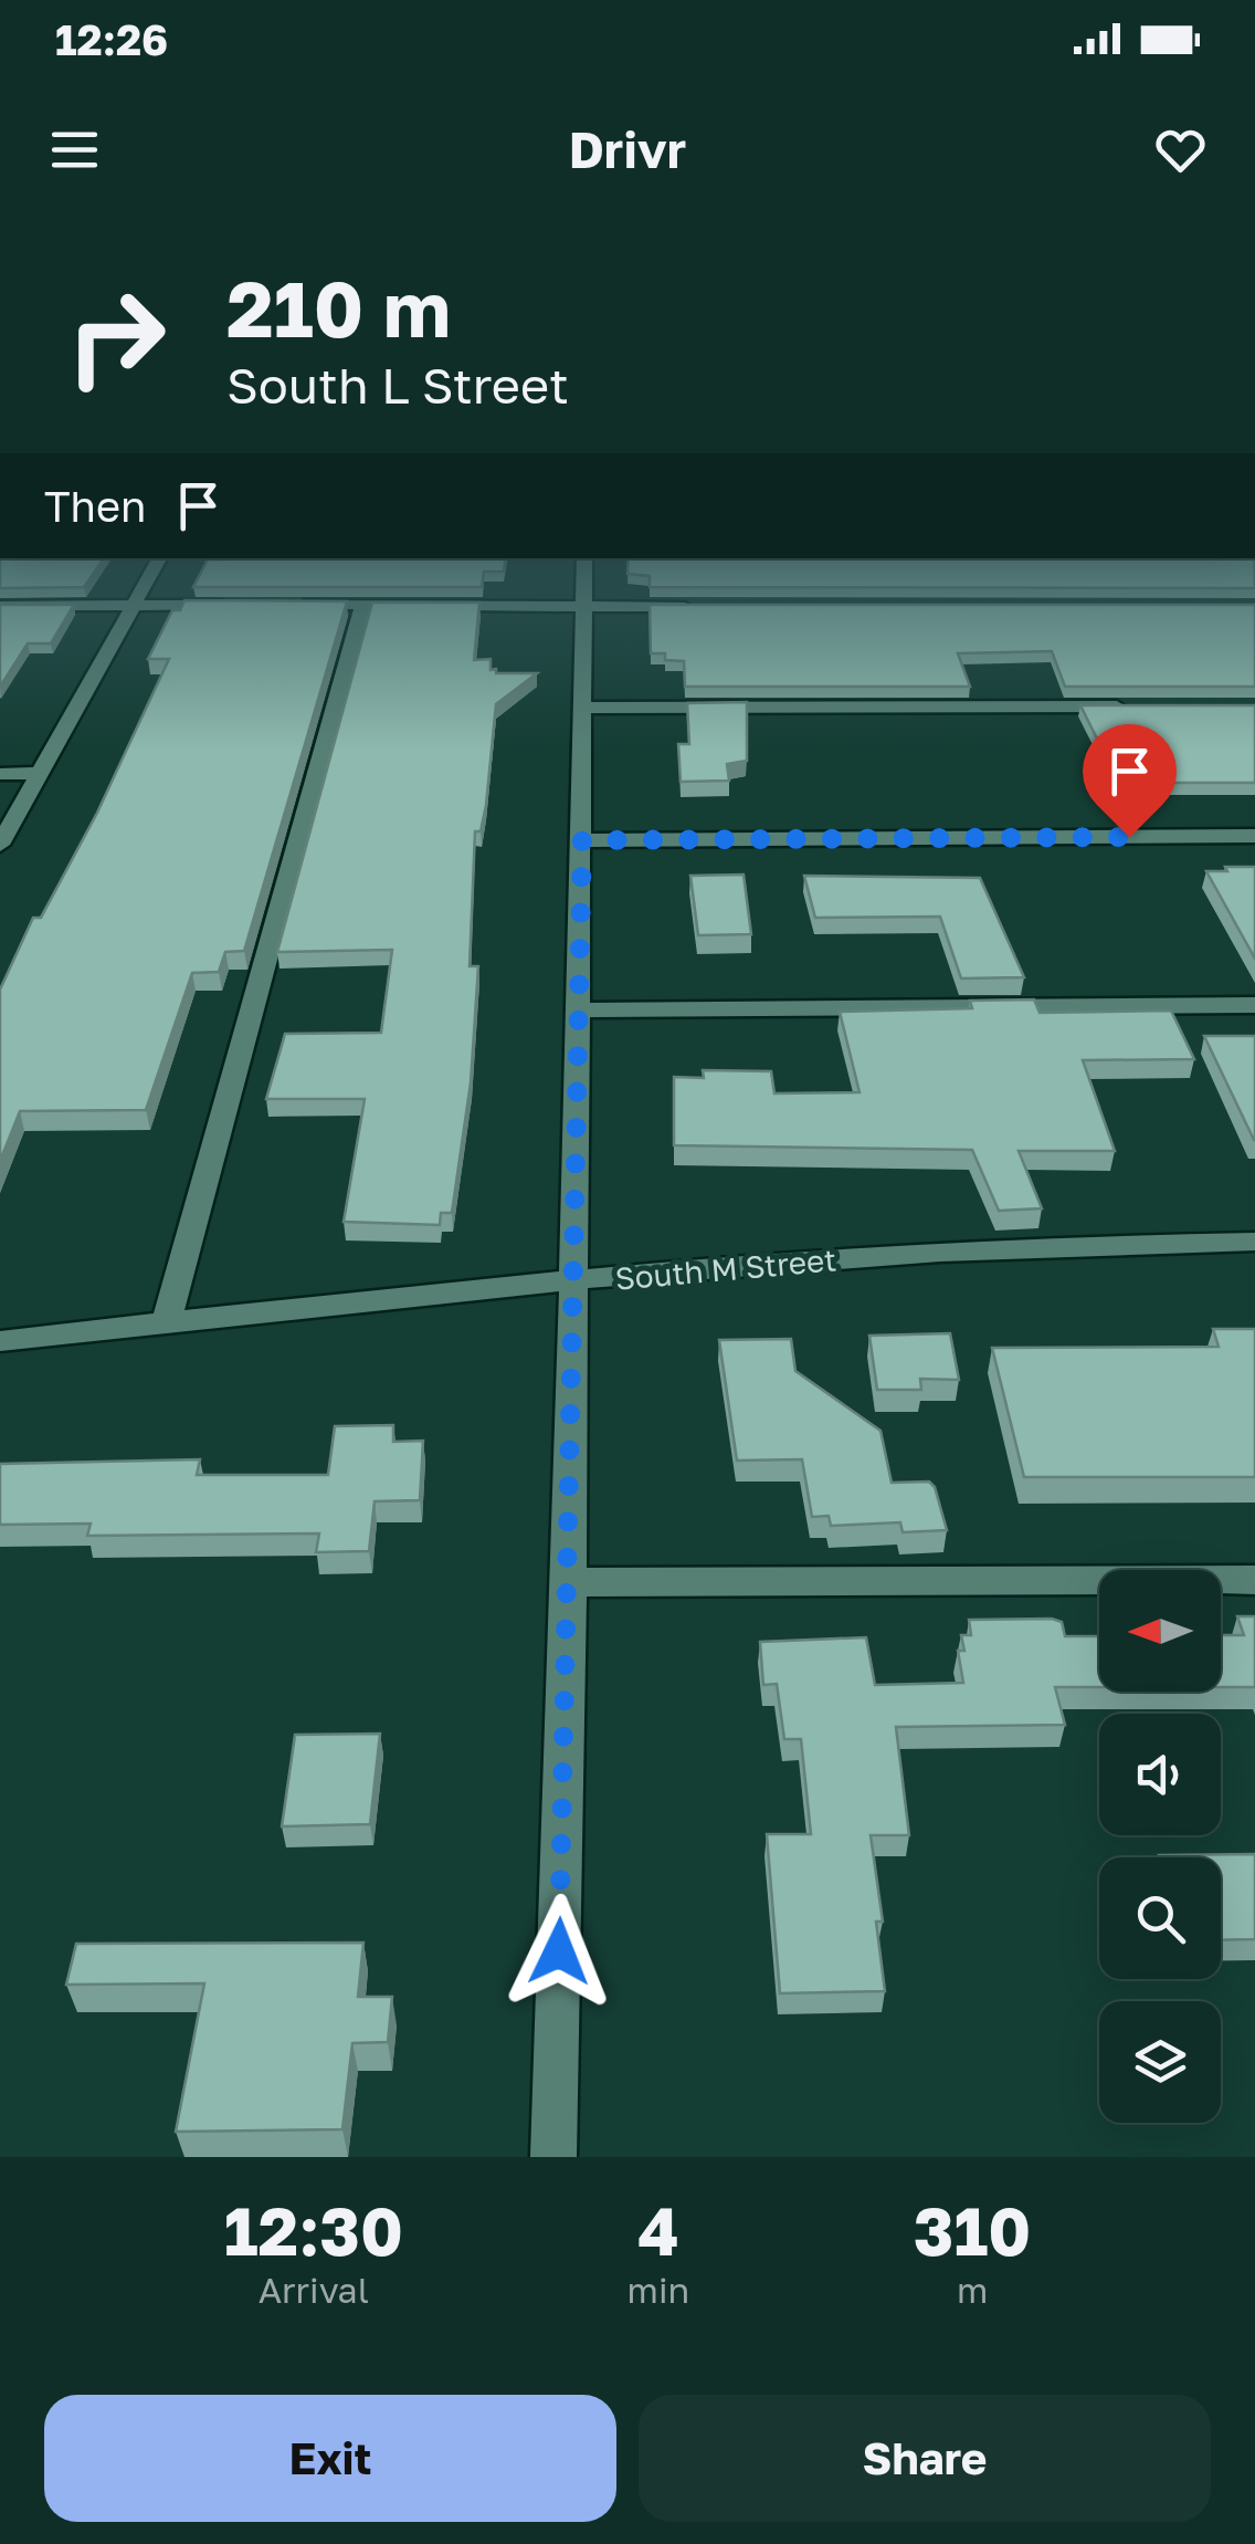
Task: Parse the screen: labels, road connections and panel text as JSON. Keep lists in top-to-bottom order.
{
  "streets": {
    "street": ["South M Street"]
  },
  "north": "left",
  "page": {
    "status": "12:26",
    "header": "Drivr",
    "turn": ["210 m", "South L Street"],
    "then": "Then",
    "eta": [
      "12:30",
      "Arrival",
      "4",
      "min",
      "310",
      "m"
    ],
    "buttons": ["Exit", "Share"]
  }
}
